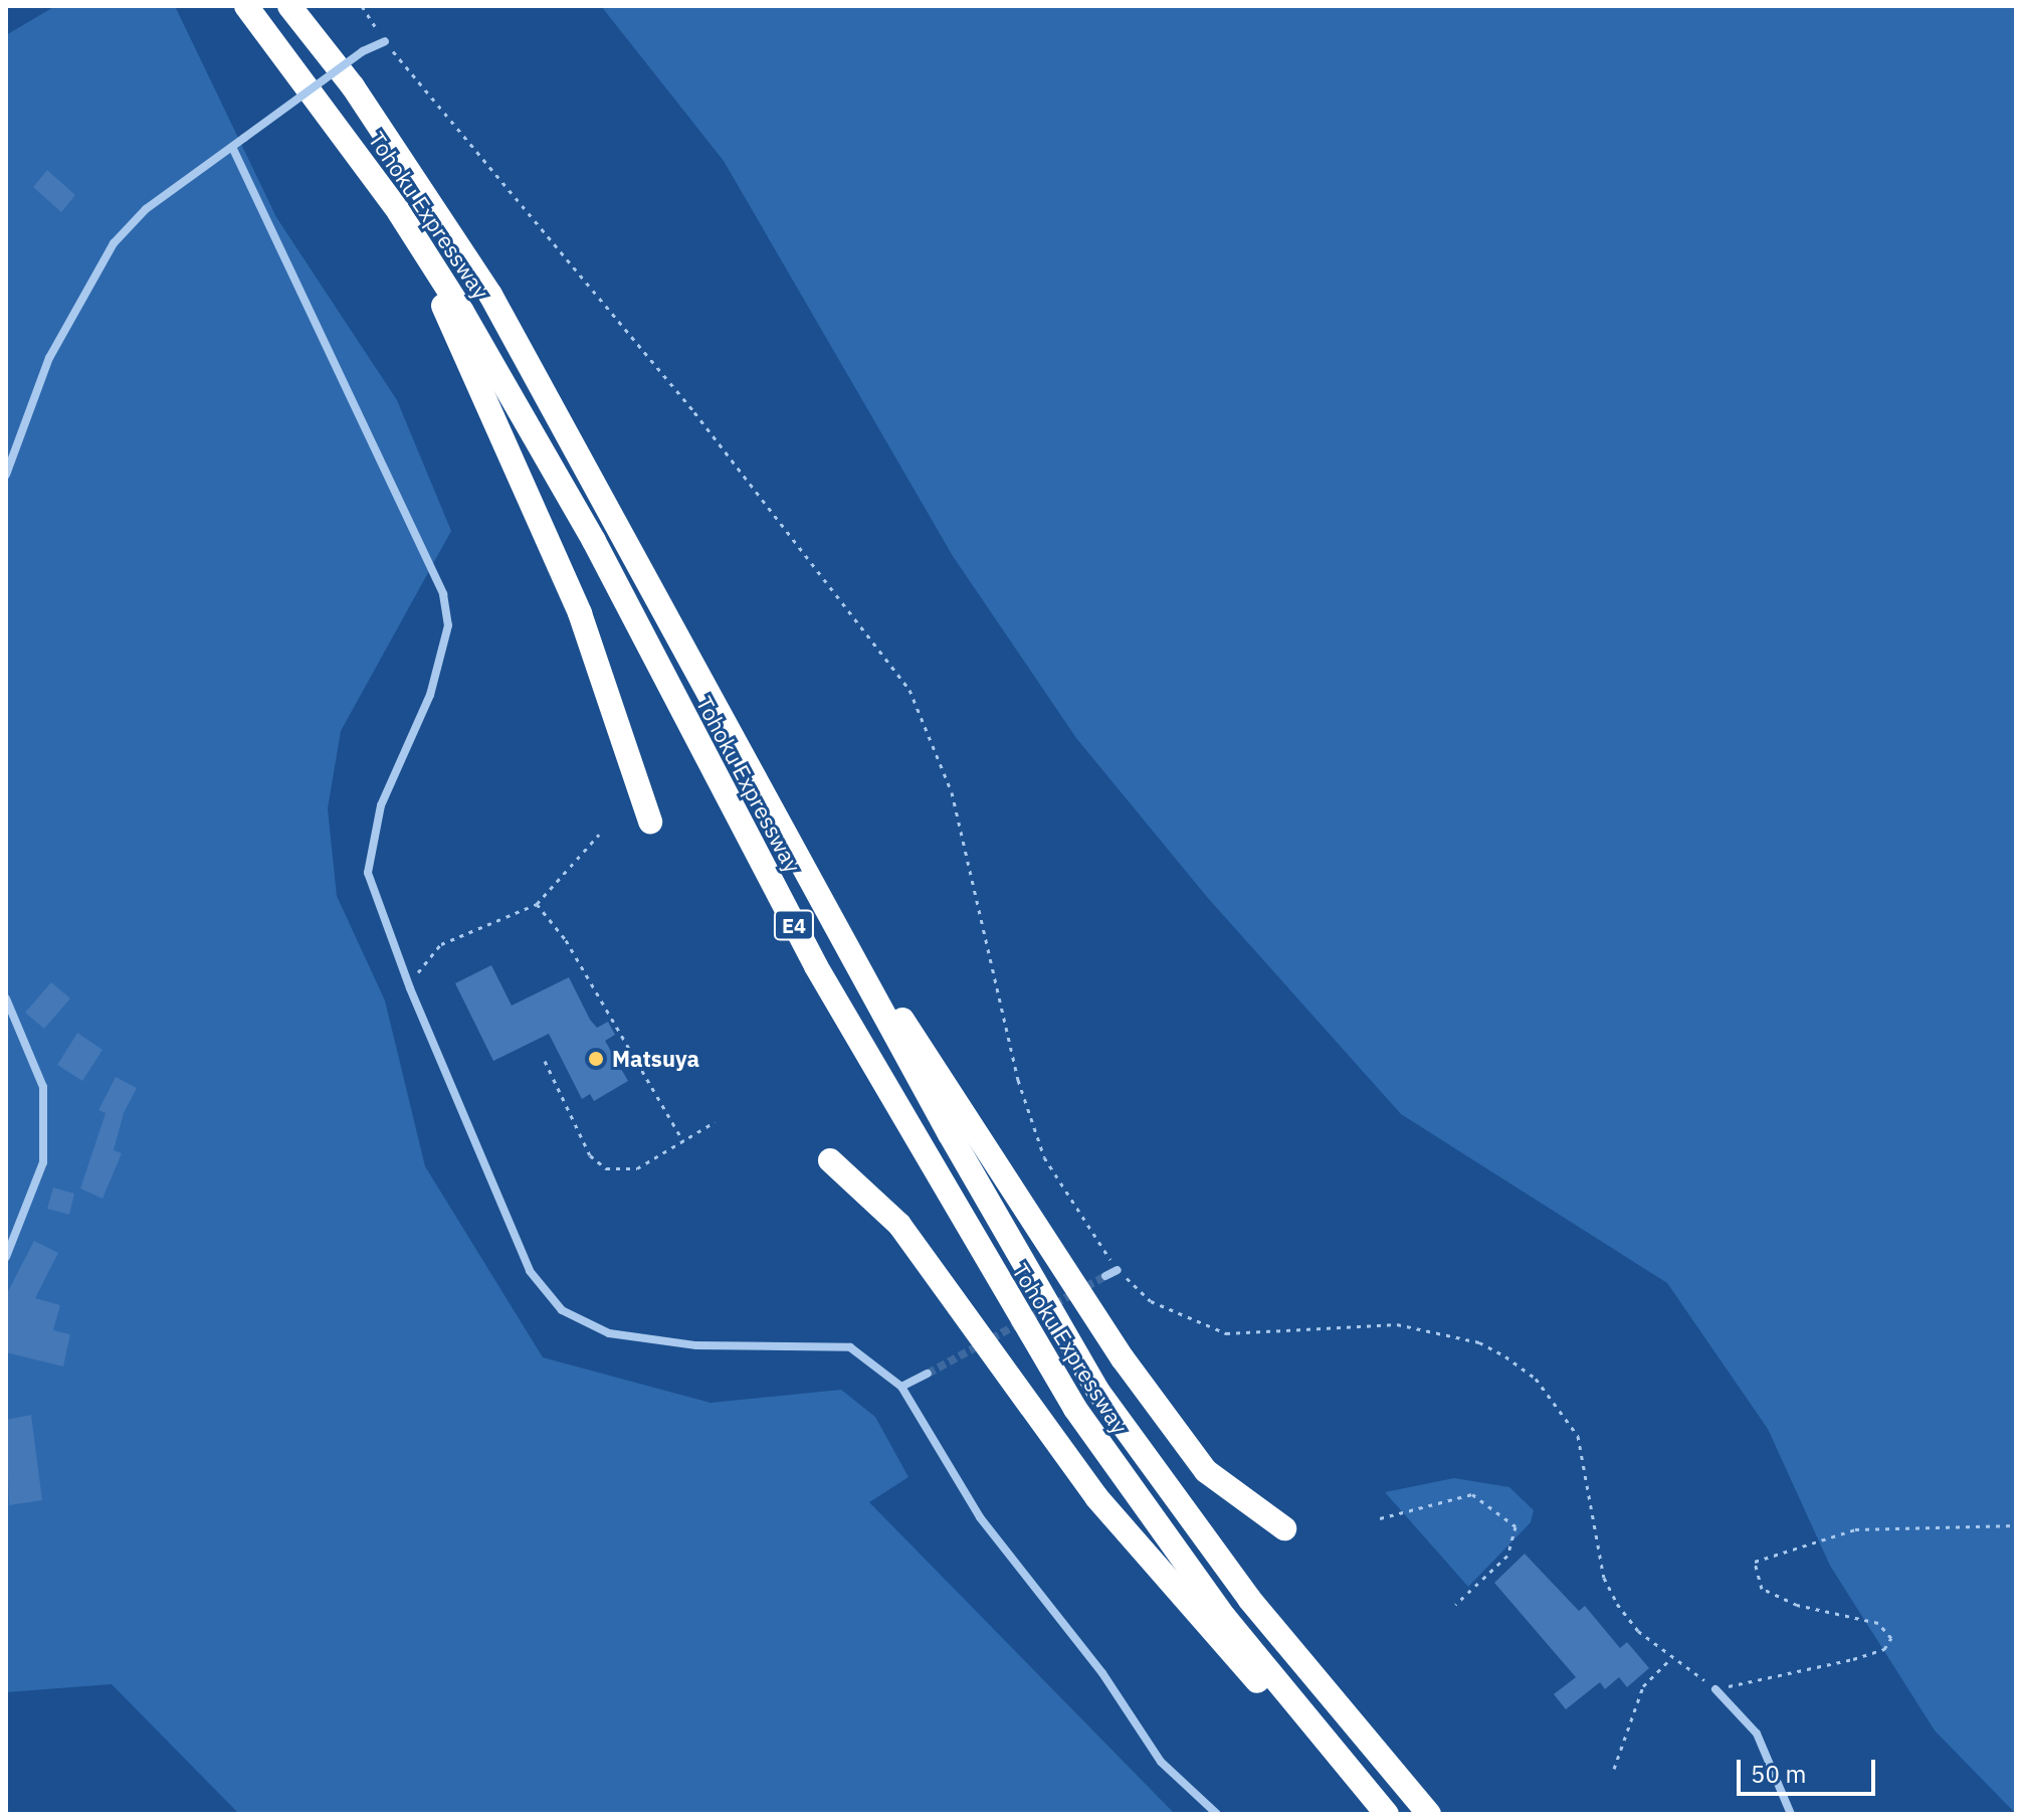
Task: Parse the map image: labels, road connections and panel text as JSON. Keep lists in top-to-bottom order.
{
  "streets": {
    "highway": ["Tohoku Expressway", "E4"]
  },
  "places": ["Matsuya"],
  "scale_bar": "50 m"
}
